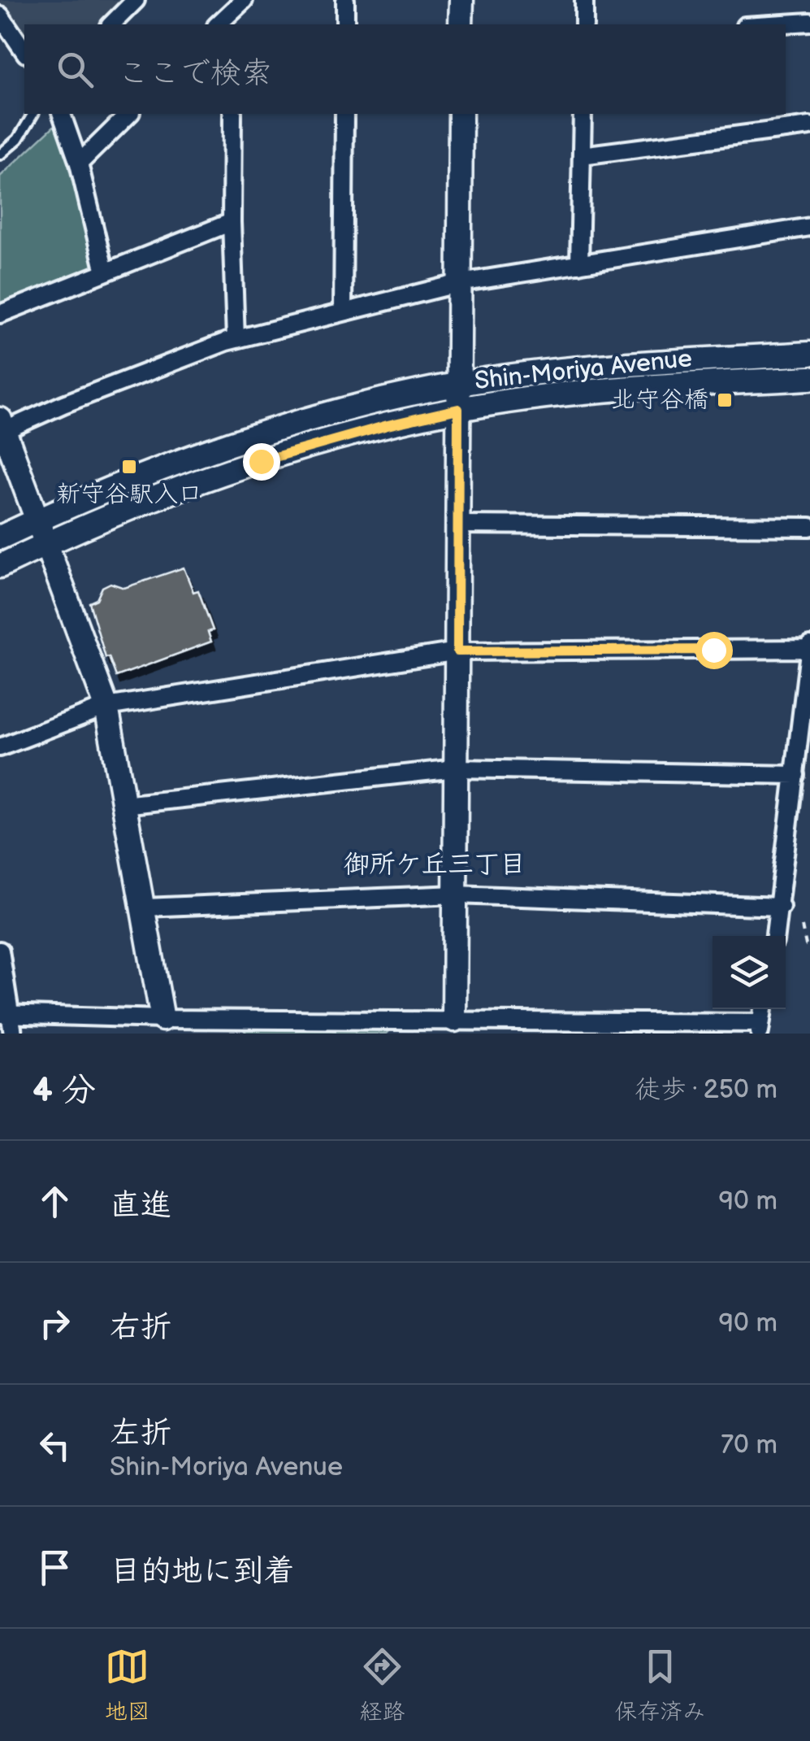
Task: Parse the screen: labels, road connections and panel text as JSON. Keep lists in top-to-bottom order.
{
  "streets": {
    "street": ["Shin-Moriya Avenue"]
  },
  "districts": ["御所ケ丘三丁目"],
  "places": {
    "transit": ["北守谷橋", "新守谷駅入口"]
  },
  "page": {
    "search": "ここで検索",
    "heading": ["4 分", "徒歩 · 250 m"],
    "list": [
      ["直進", "90 m"],
      ["右折", "90 m"],
      ["左折", "Shin-Moriya Avenue", "70 m"],
      "目的地に到着"
    ],
    "nav": ["地図", "経路", "保存済み"]
  }
}
